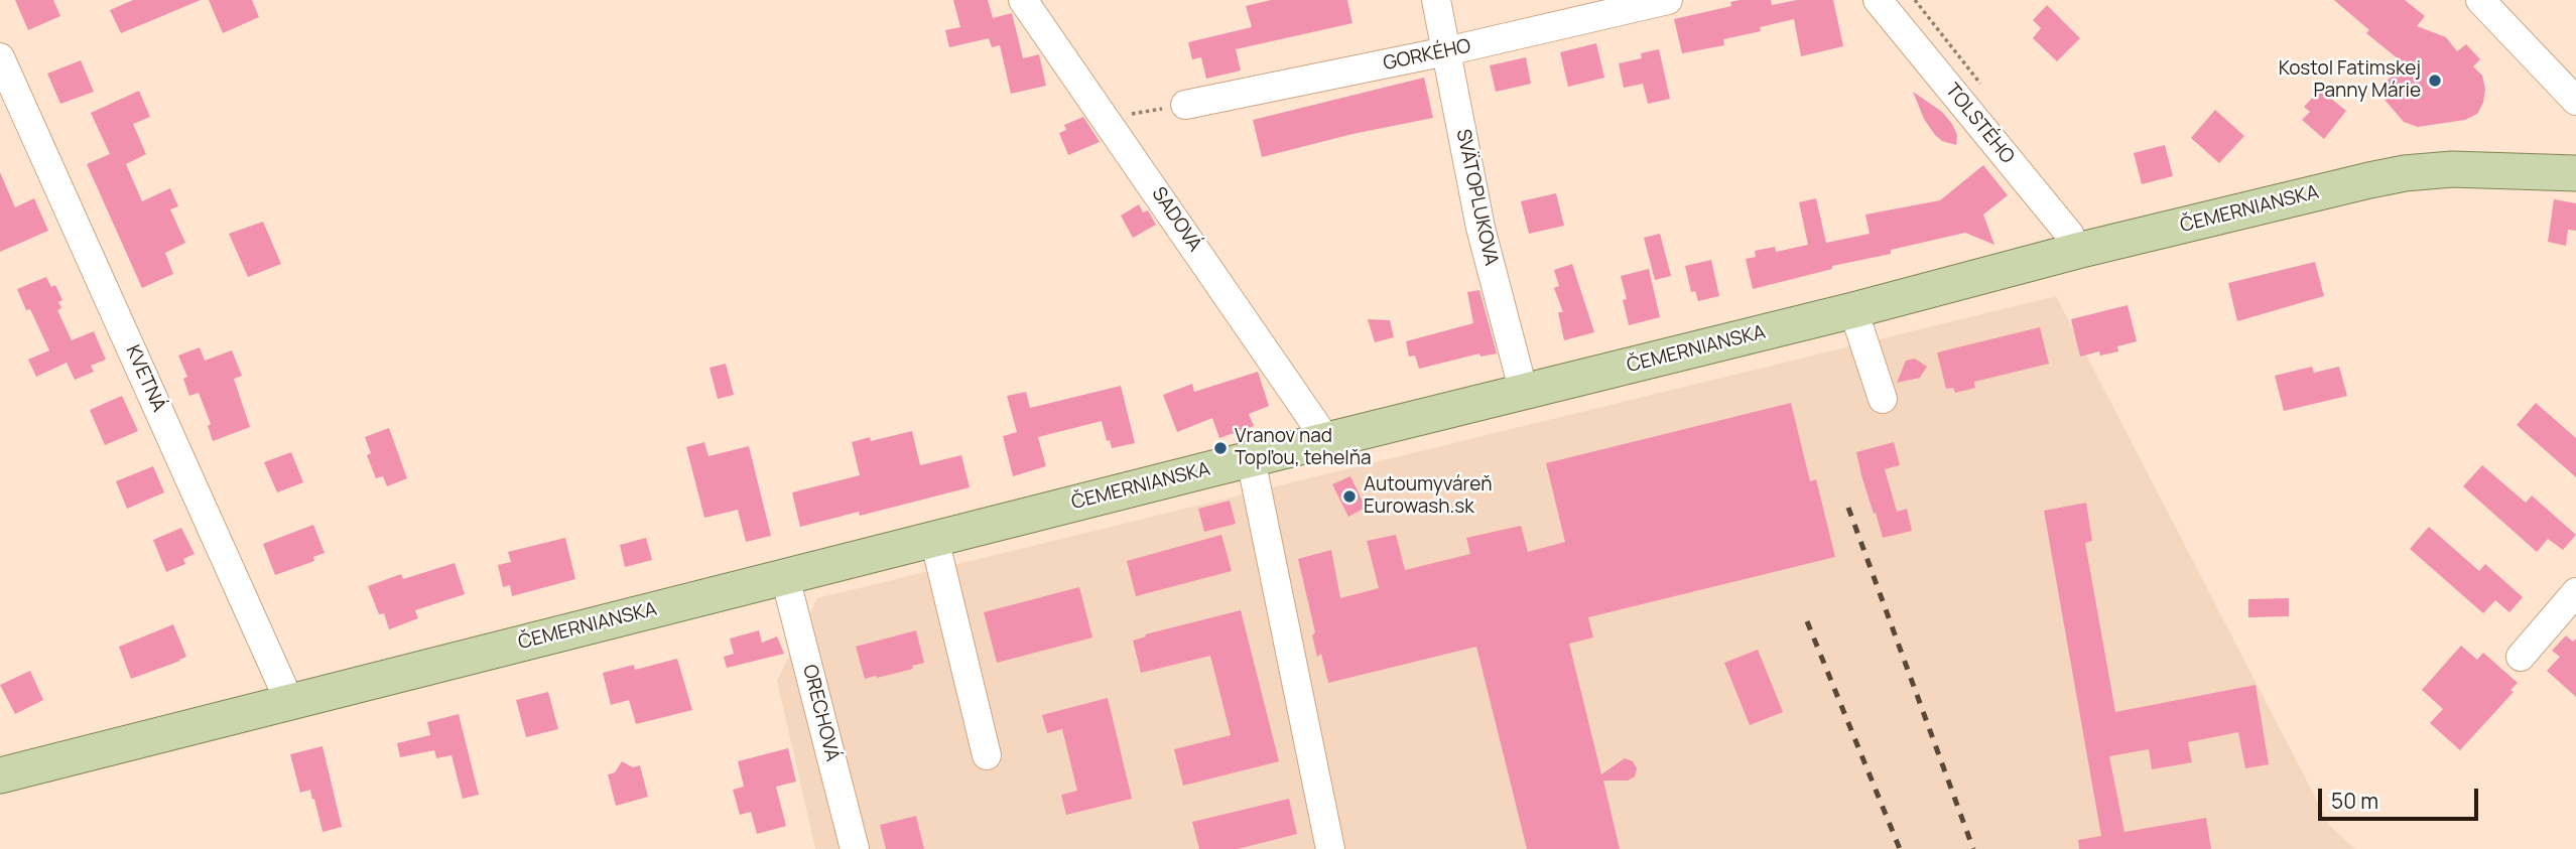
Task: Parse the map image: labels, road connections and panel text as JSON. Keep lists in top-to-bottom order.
{
  "streets": {
    "main road": ["ČEMERNIANSKA"],
    "street": [
      "GORKÉHO",
      "TOLSTÉHO",
      "SVÄTOPLUKOVA",
      "SADOVÁ",
      "KVETNÁ",
      "ORECHOVÁ"
    ]
  },
  "crossings": [
    ["GORKÉHO", "SVÄTOPLUKOVA"],
    ["TOLSTÉHO", "ČEMERNIANSKA"],
    ["SVÄTOPLUKOVA", "ČEMERNIANSKA"],
    ["ČEMERNIANSKA", "SADOVÁ"],
    ["ČEMERNIANSKA", "KVETNÁ"],
    ["ČEMERNIANSKA", "ORECHOVÁ"]
  ],
  "places": ["Kostol Fatimskej Panny Márie", "Vranov nad Topľou, tehelňa", "Autoumyváreň Eurowash.sk"],
  "scale_bar": "50 m"
}
